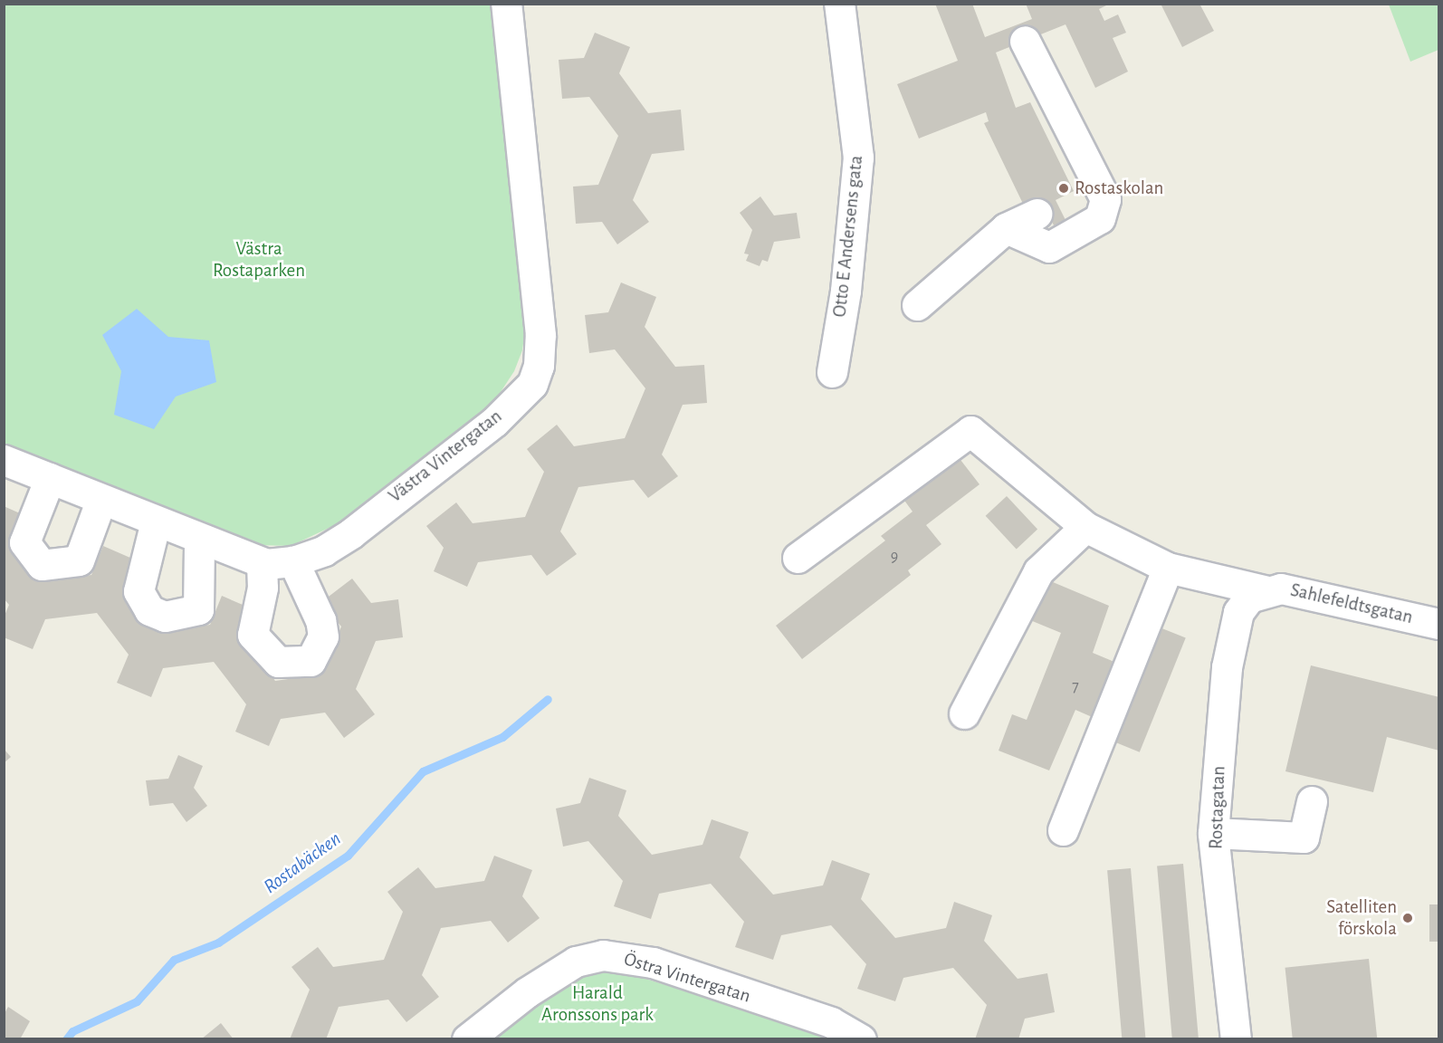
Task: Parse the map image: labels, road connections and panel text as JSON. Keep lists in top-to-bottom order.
{
  "streets": {
    "street": [
      "Otto E Andersens gata",
      "Västra Vintergatan",
      "Sahlefeldtsgatan",
      "Rostagatan",
      "Östra Vintergatan"
    ]
  },
  "crossings": [
    ["Sahlefeldtsgatan", "Rostagatan"]
  ],
  "water": ["Rostabäcken"],
  "parks": ["Västra Rostaparken", "Harald Aronssons park"],
  "places": ["Rostaskolan", "Satelliten förskola"],
  "house_numbers": ["9", "7"]
}
